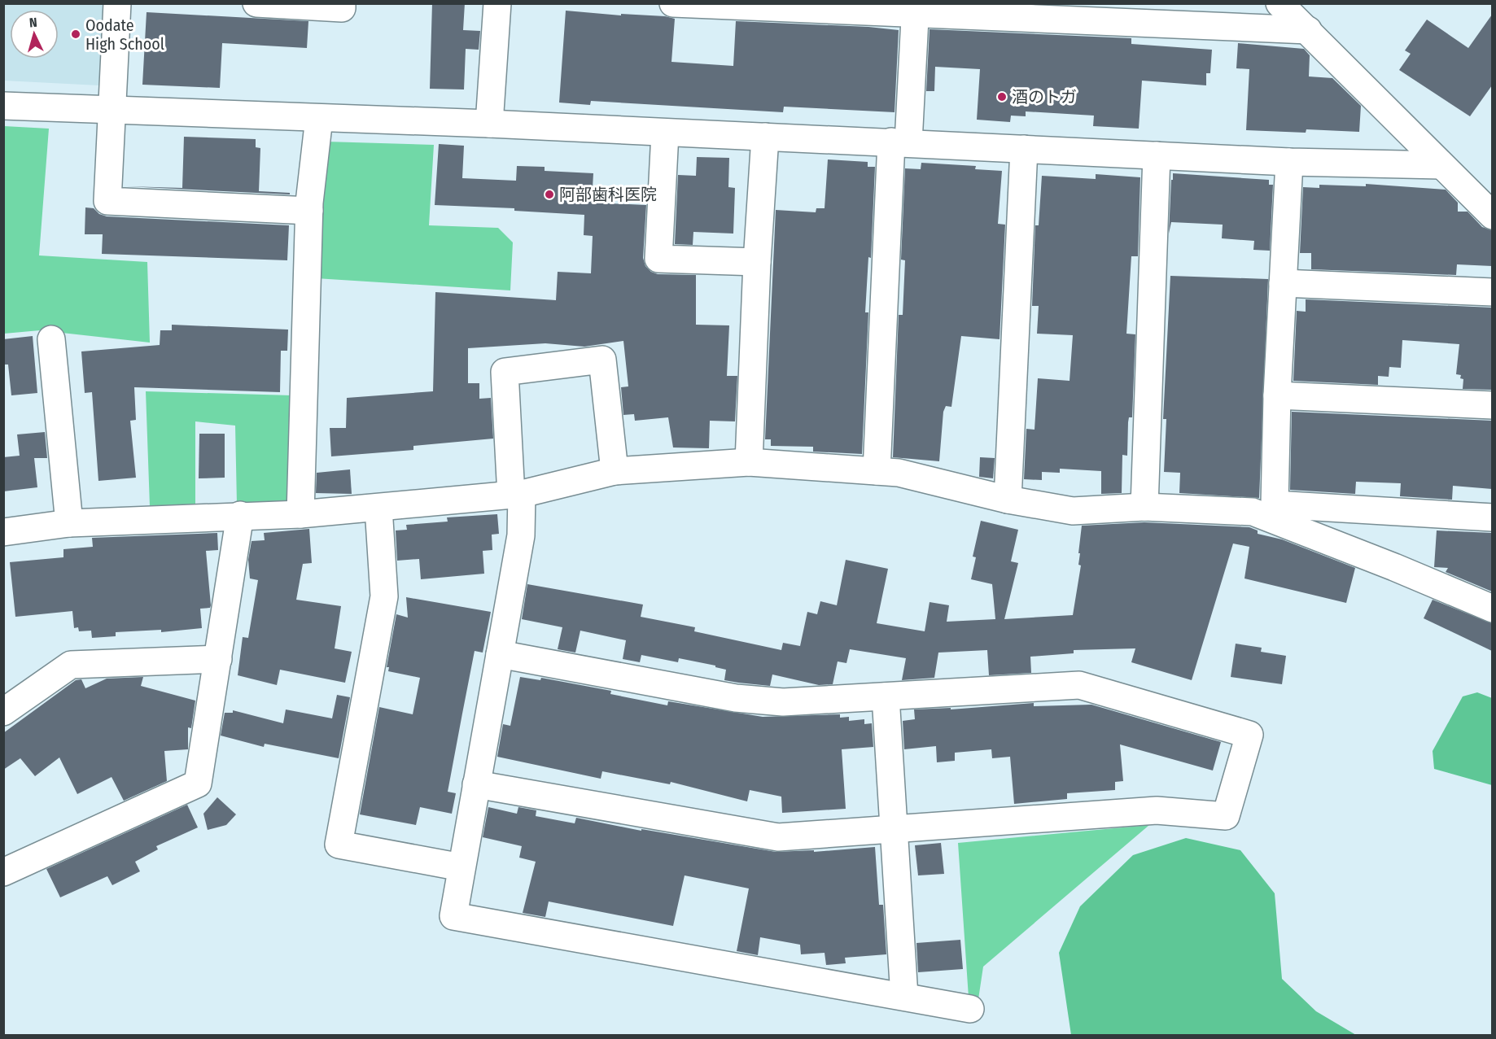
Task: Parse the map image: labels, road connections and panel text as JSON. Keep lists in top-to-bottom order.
{
  "places": ["Oodate High School", "酒のトガ", "阿部歯科医院"],
  "north": "top"
}
